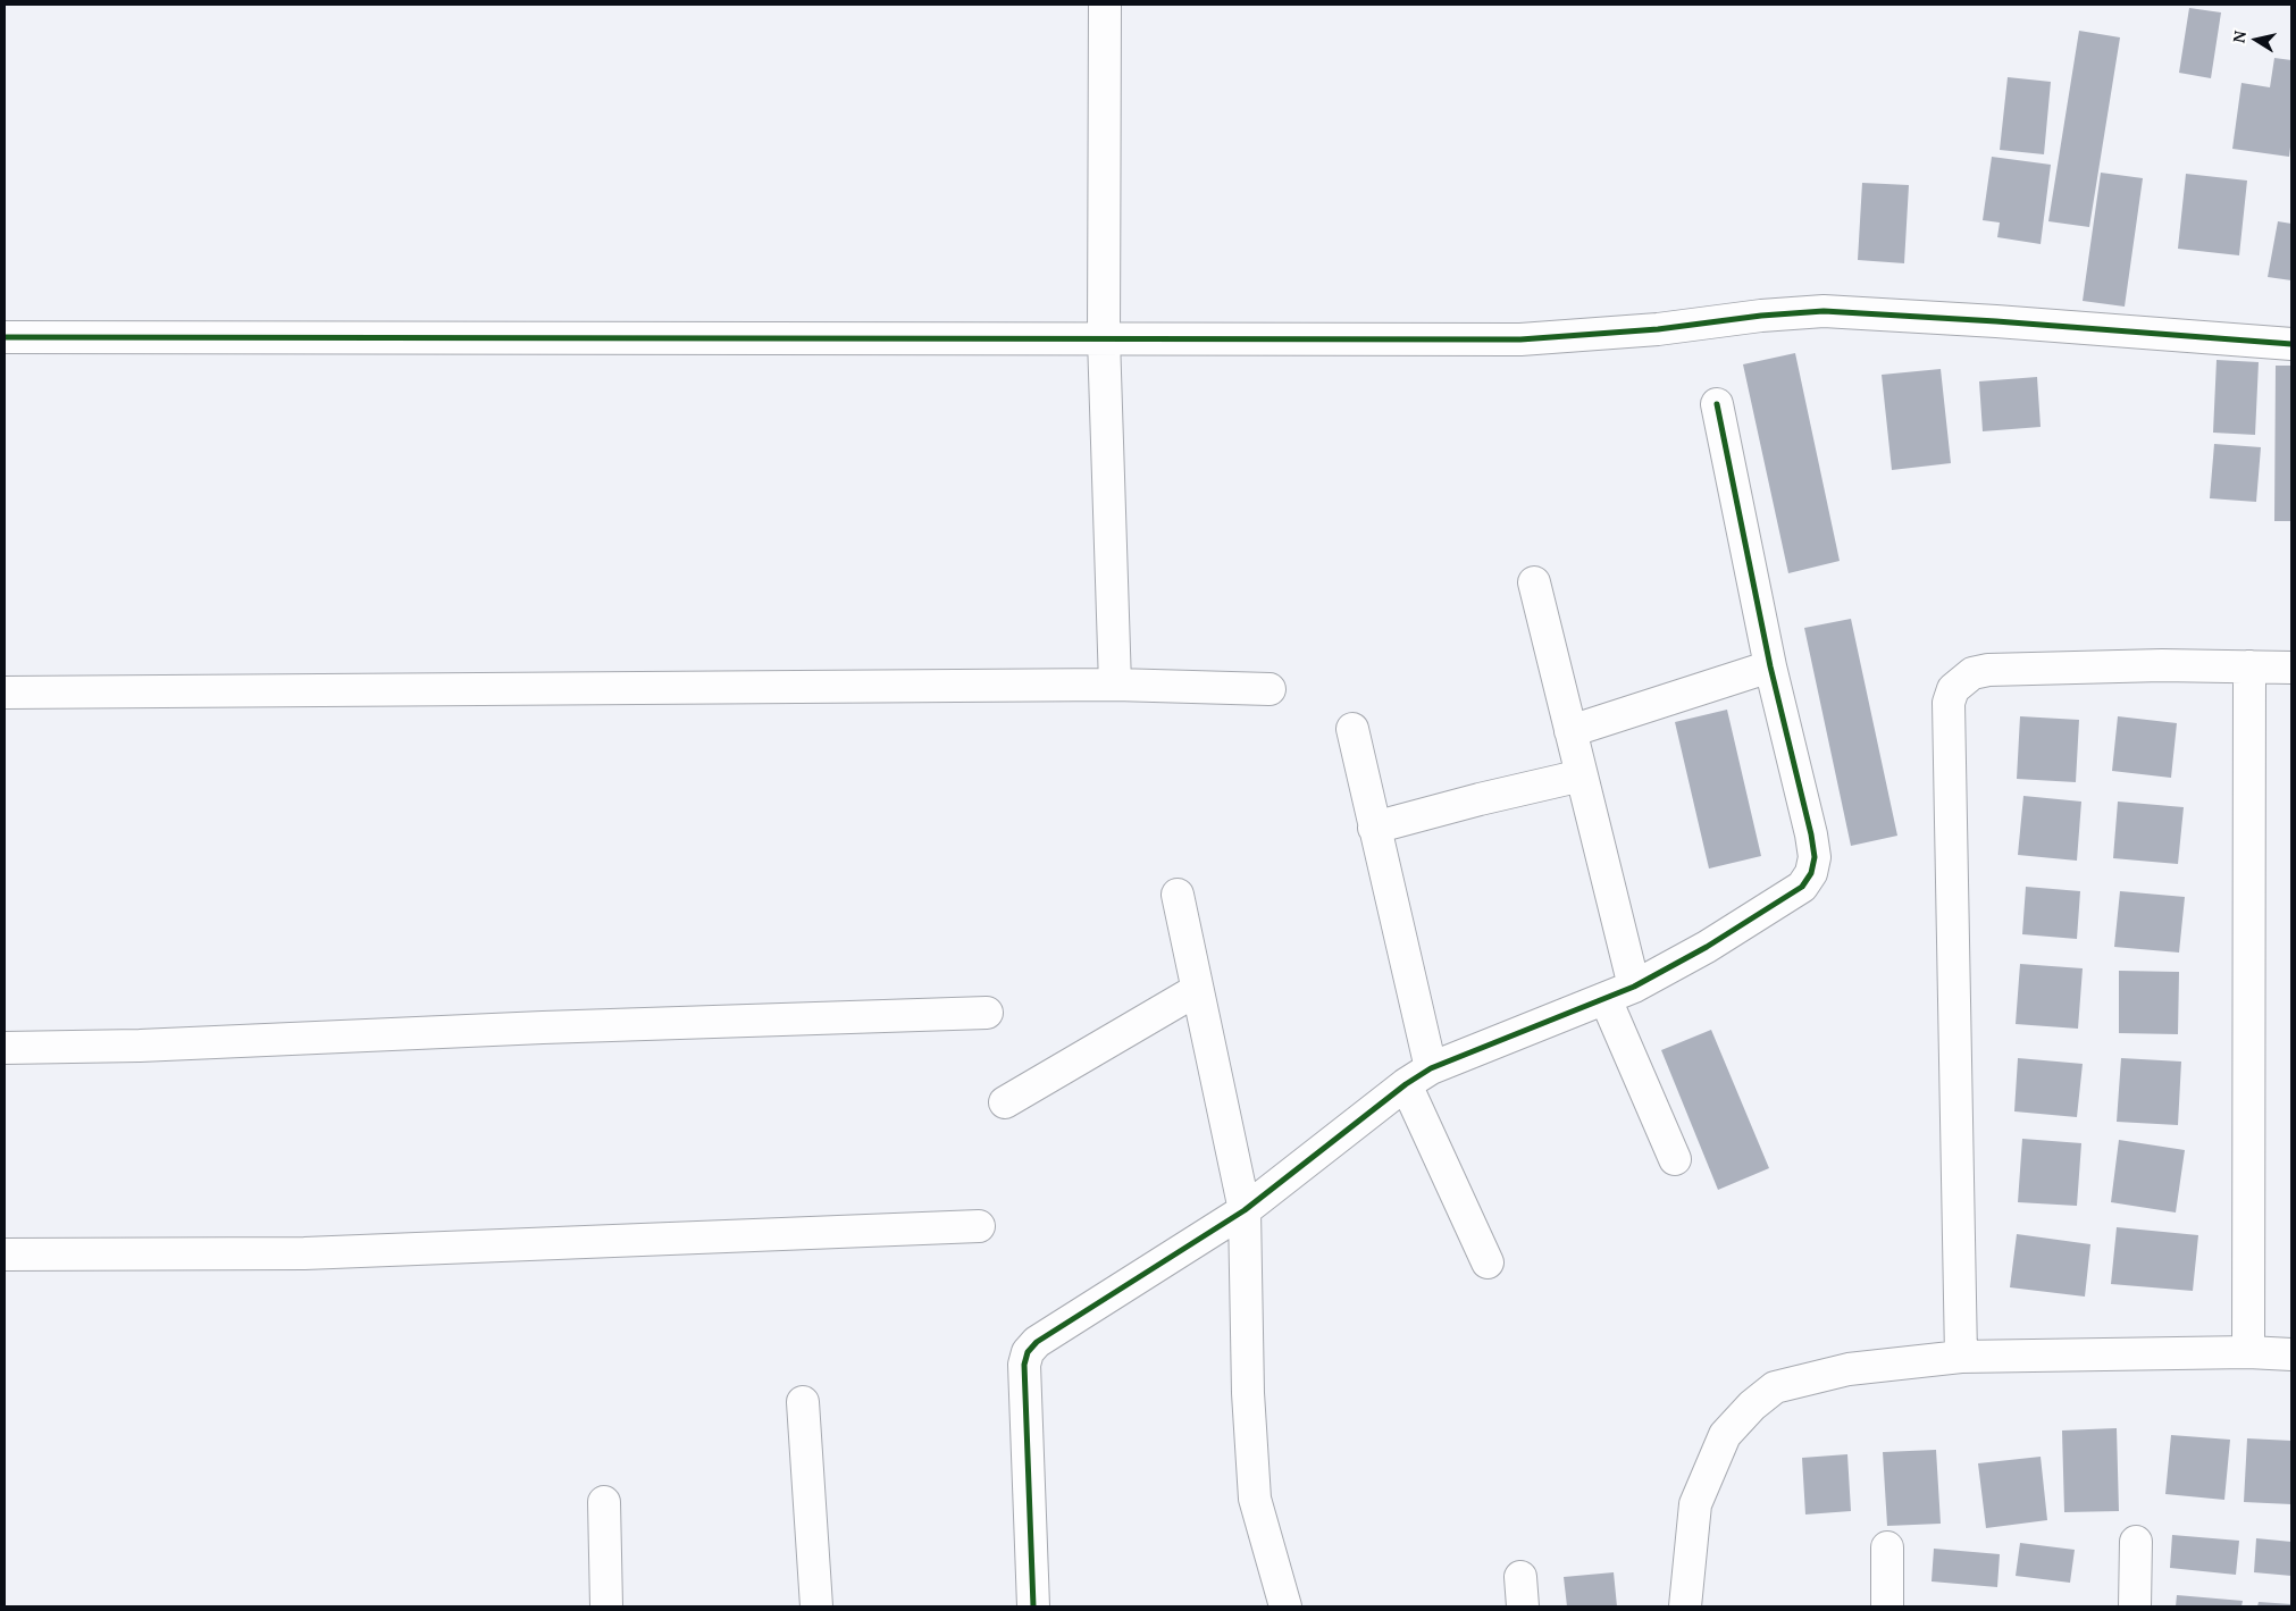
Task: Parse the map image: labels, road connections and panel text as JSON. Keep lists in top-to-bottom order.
{
  "north": "left"
}
